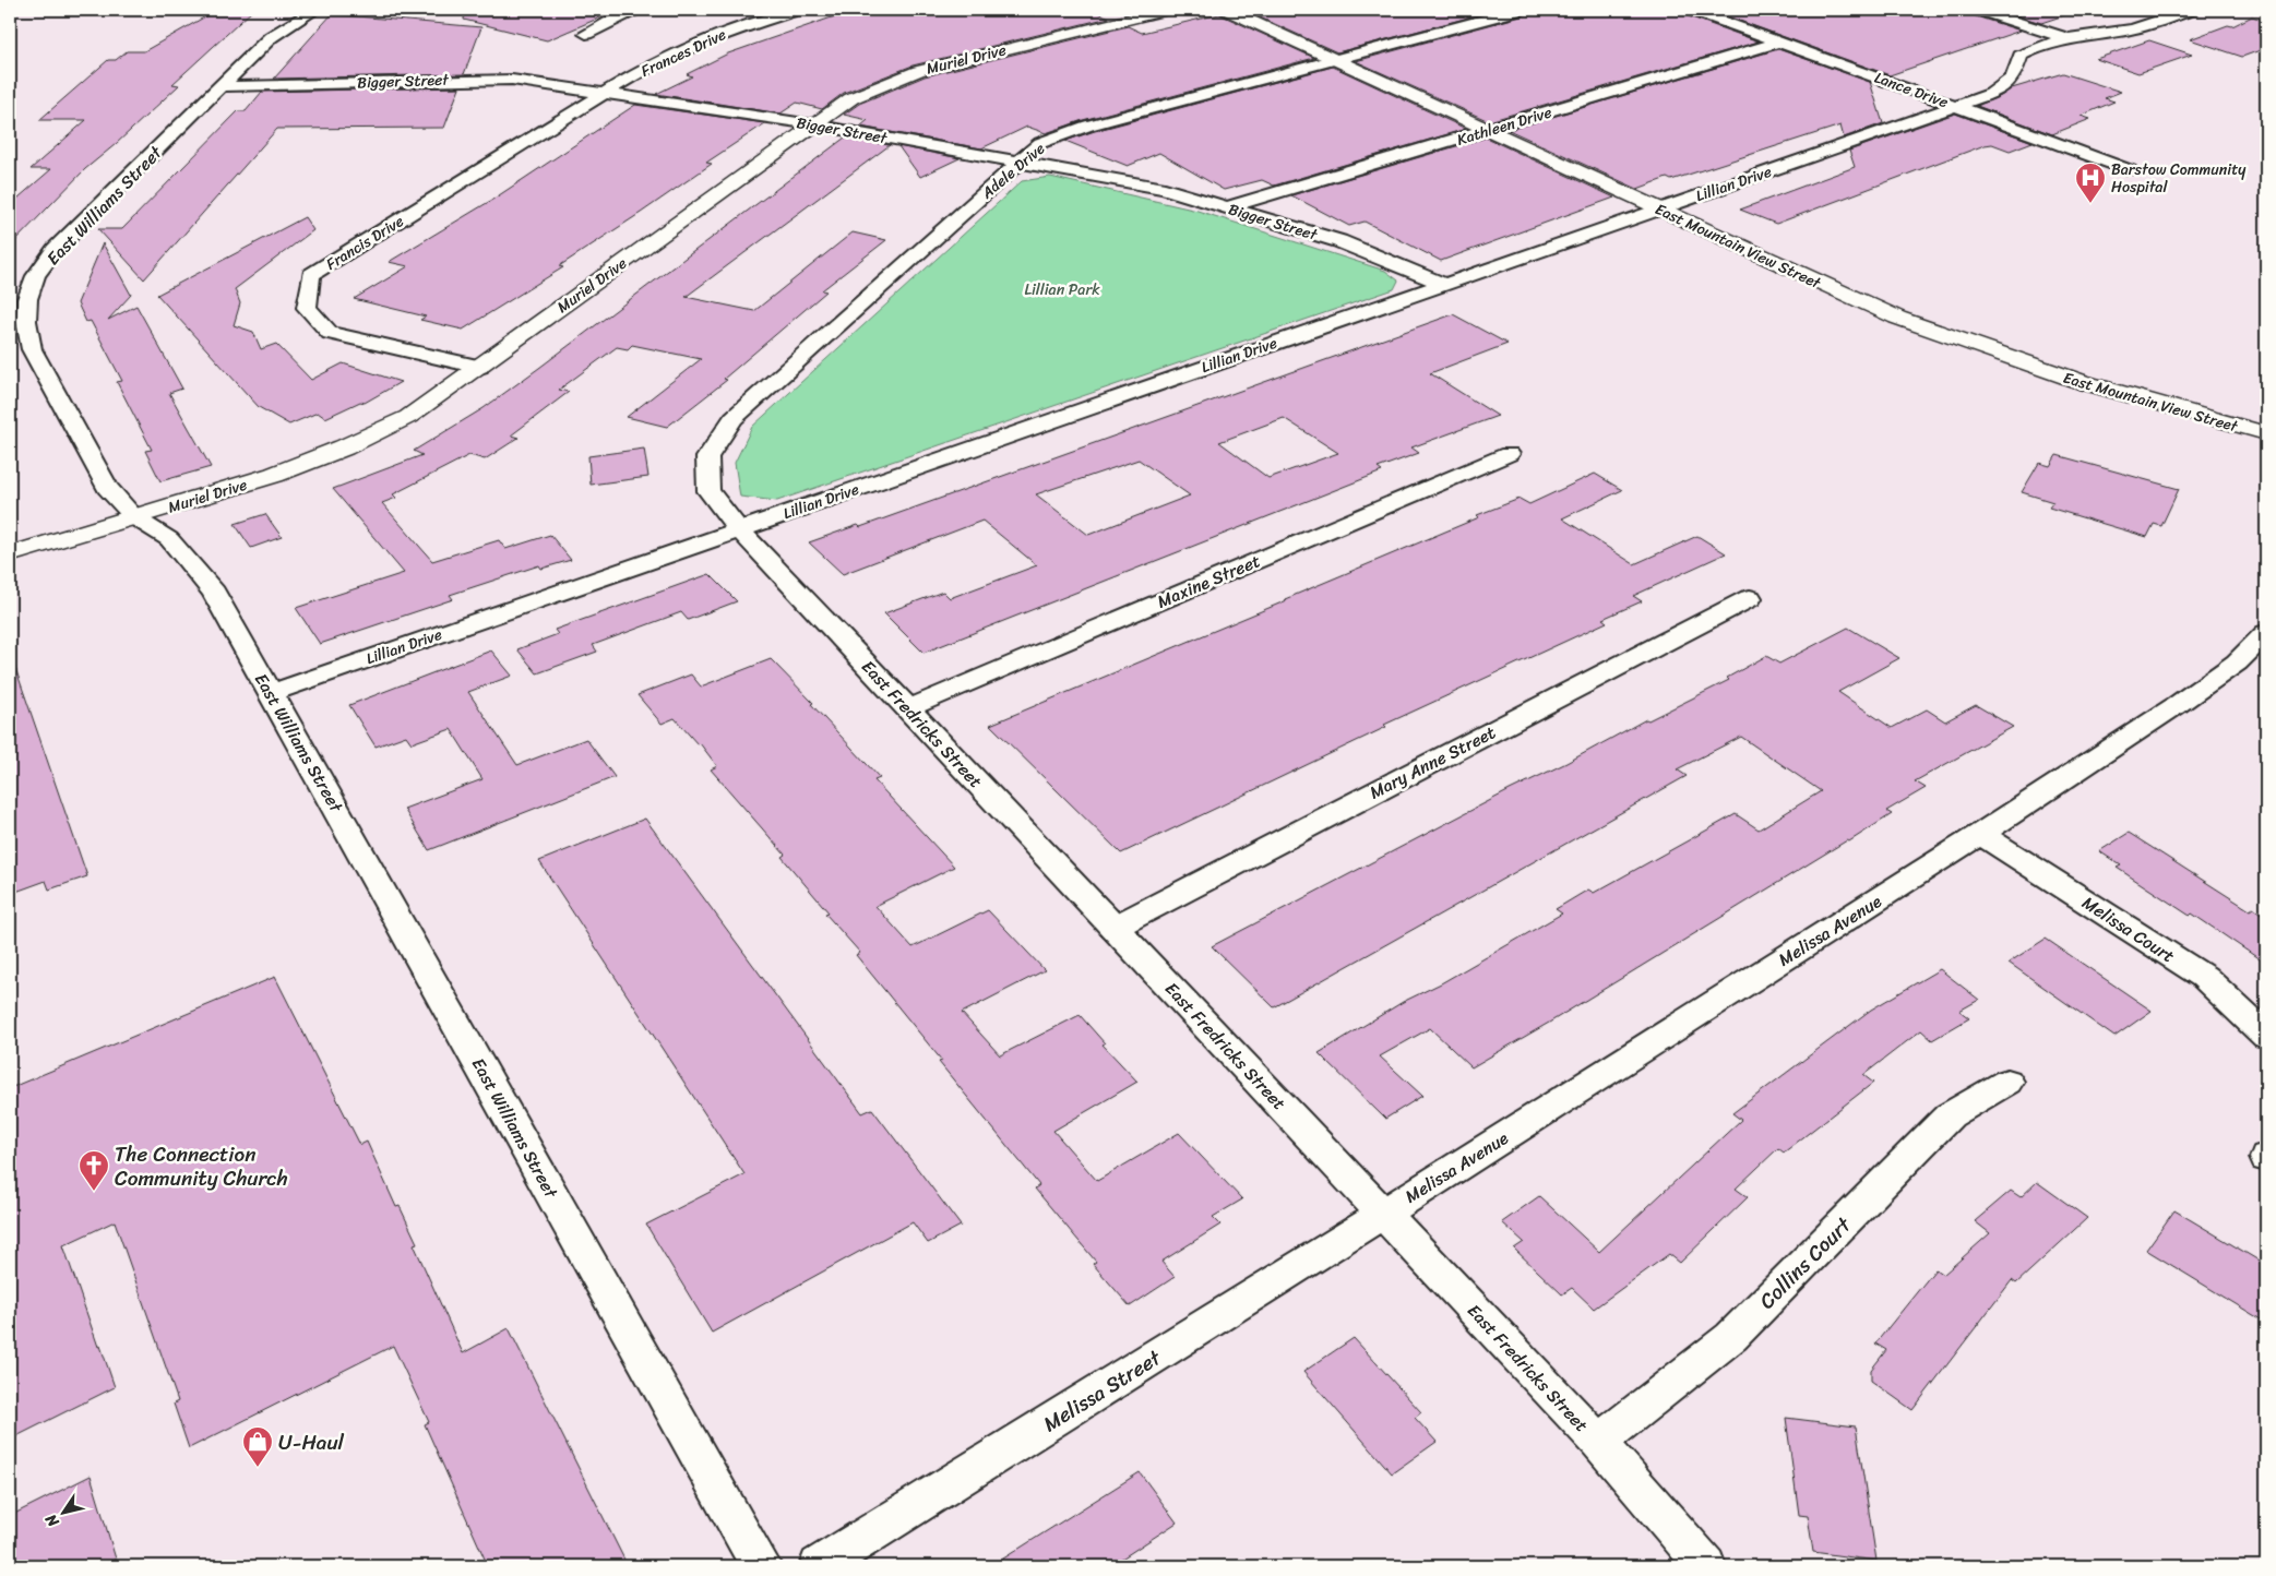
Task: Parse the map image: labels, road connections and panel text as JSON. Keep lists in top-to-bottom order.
{
  "streets": {
    "street": [
      "Frances Drive",
      "Muriel Drive",
      "Bigger Street",
      "Lance Drive",
      "Kathleen Drive",
      "Adele Drive",
      "Lillian Drive",
      "East Williams Street",
      "Francis Drive",
      "East Mountain View Street",
      "Maxine Street",
      "East Fredricks Street",
      "Mary Anne Street",
      "Melissa Court",
      "Melissa Avenue",
      "Collins Court",
      "Melissa Street"
    ]
  },
  "crossings": [
    ["Frances Drive", "Bigger Street"],
    ["Frances Drive", "Francis Drive"],
    ["Muriel Drive", "Bigger Street"],
    ["Muriel Drive", "East Williams Street"],
    ["Muriel Drive", "Francis Drive"],
    ["Bigger Street", "Kathleen Drive"],
    ["Bigger Street", "Adele Drive"],
    ["Bigger Street", "Lillian Drive"],
    ["Bigger Street", "East Williams Street"],
    ["Bigger Street", "Francis Drive"],
    ["Lance Drive", "Kathleen Drive"],
    ["Lance Drive", "Lillian Drive"],
    ["Kathleen Drive", "East Mountain View Street"],
    ["Adele Drive", "Lillian Drive"],
    ["Adele Drive", "East Mountain View Street"],
    ["Adele Drive", "East Fredricks Street"],
    ["Lillian Drive", "East Williams Street"],
    ["Lillian Drive", "East Mountain View Street"],
    ["Lillian Drive", "East Fredricks Street"],
    ["Maxine Street", "East Fredricks Street"],
    ["East Fredricks Street", "Mary Anne Street"],
    ["East Fredricks Street", "Melissa Avenue"],
    ["East Fredricks Street", "Collins Court"],
    ["East Fredricks Street", "Melissa Street"],
    ["Melissa Court", "Melissa Avenue"],
    ["Melissa Avenue", "Melissa Street"]
  ],
  "parks": ["Lillian Park"],
  "places": {
    "hospital": ["Barstow Community Hospital"],
    "church": ["The Connection Community Church"],
    "shop": ["U-Haul"]
  },
  "north": "bottom left"
}
